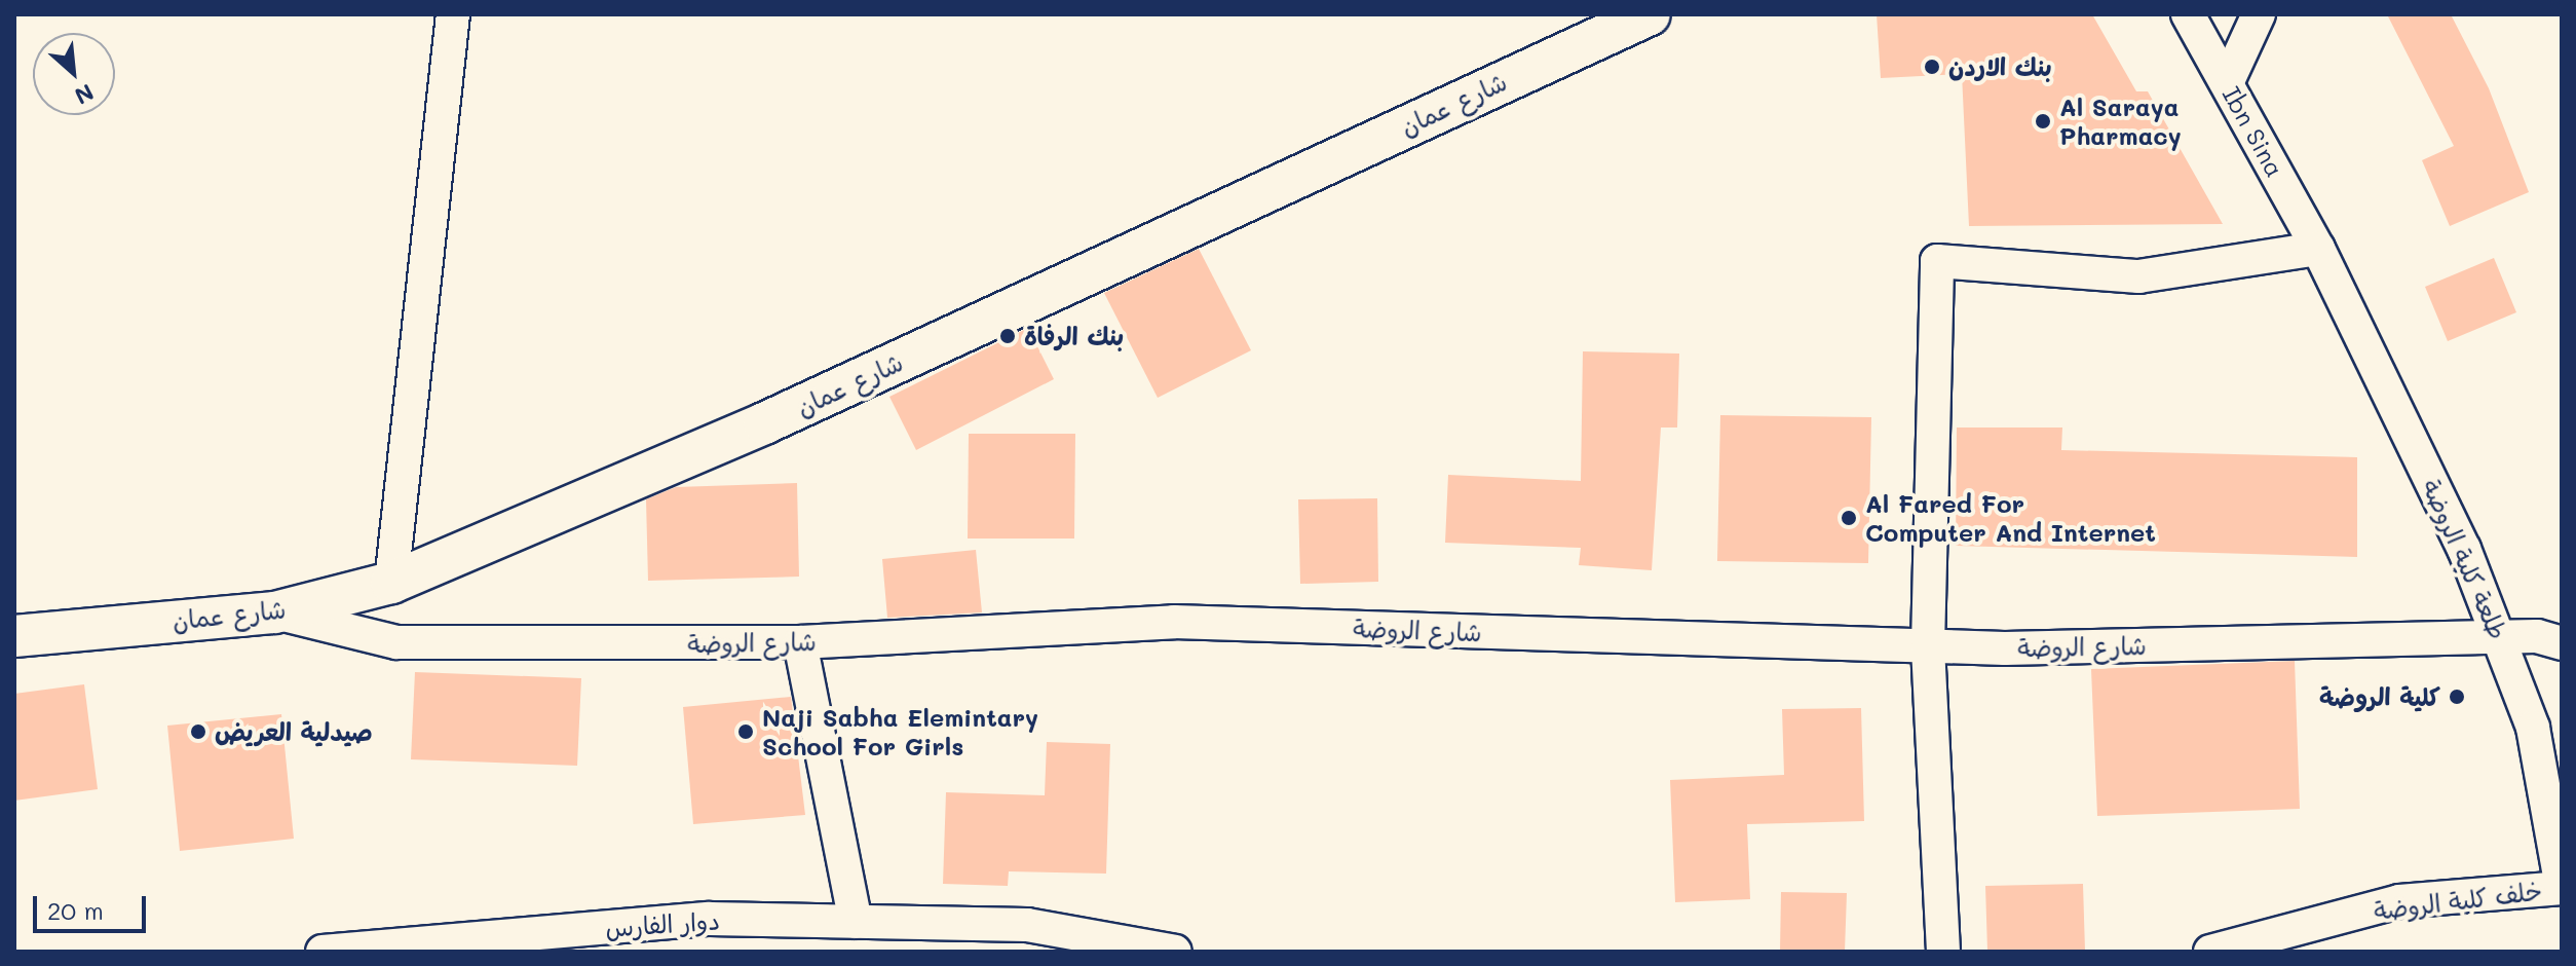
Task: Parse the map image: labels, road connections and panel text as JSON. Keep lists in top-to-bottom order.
{
  "streets": {
    "street": [
      "شارع عمان",
      "Ibn Sina",
      "طلعة كلية الروضة",
      "شارع الروضة",
      "خلف كلية الروضة",
      "دوار الفارس"
    ]
  },
  "crossings": [
    ["شارع عمان", "شارع الروضة"],
    ["Ibn Sina", "طلعة كلية الروضة"],
    ["طلعة كلية الروضة", "شارع الروضة"],
    ["طلعة كلية الروضة", "خلف كلية الروضة"]
  ],
  "places": [
    "بنك الاردن",
    "Al Saraya Pharmacy",
    "بنك الرفاة",
    "Al Fared For Computer And Internet",
    "كلية الروضة",
    "صيدلية العريض",
    "Naji Sabha Elemintary School For Girls"
  ],
  "scale_bar": "20 m",
  "north": "bottom right"
}
